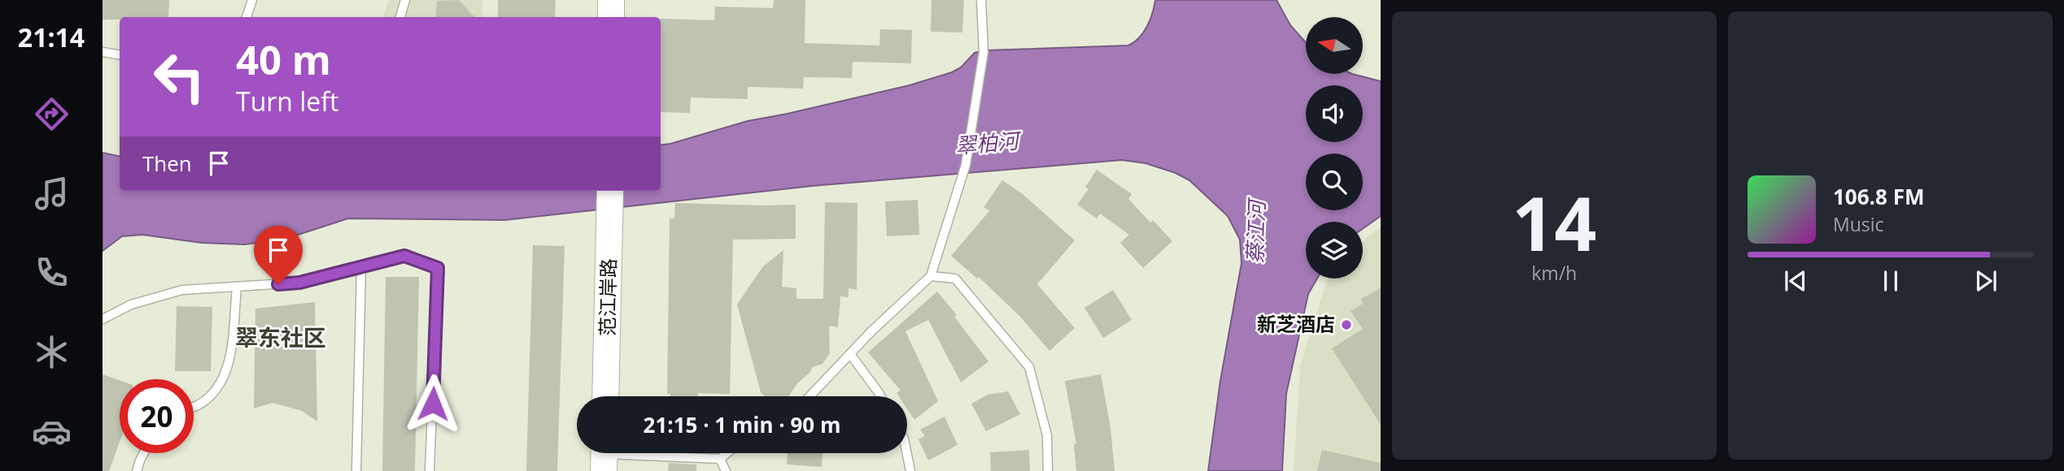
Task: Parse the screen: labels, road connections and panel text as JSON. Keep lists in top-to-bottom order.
{
  "streets": {
    "street": ["范江岸路"]
  },
  "districts": ["翠东社区"],
  "water": ["翠柏河", "蔡江河"],
  "places": ["新芝酒店"],
  "north": "left",
  "page": {
    "tabs": "21:14",
    "tile": ["14", "km/h"],
    "turn": ["40 m", "Turn left"],
    "then": "Then",
    "song": ["106.8 FM", "Music"],
    "limit": "20",
    "trip": "21:15 · 1 min · 90 m"
  }
}
